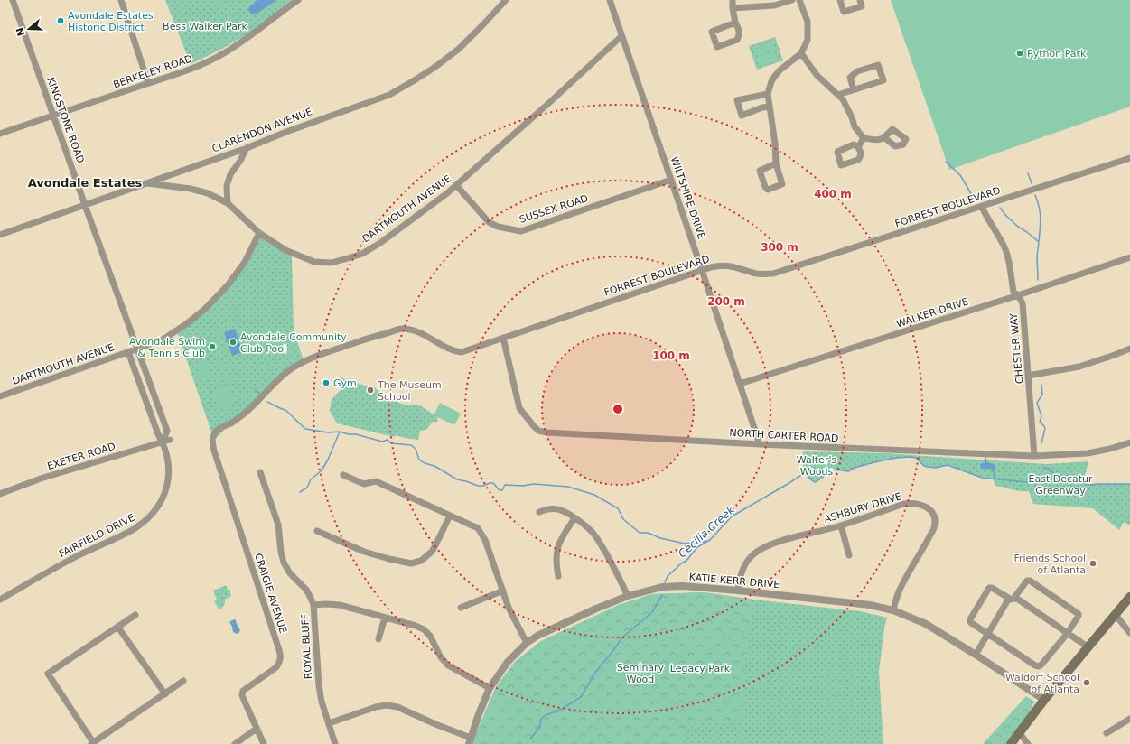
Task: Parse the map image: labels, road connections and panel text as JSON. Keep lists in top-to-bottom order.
{
  "streets": {
    "street": [
      "BERKELEY ROAD",
      "KINGSTONE ROAD",
      "CLARENDON AVENUE",
      "WILTSHIRE DRIVE",
      "FORREST BOULEVARD",
      "DARTMOUTH AVENUE",
      "SUSSEX ROAD",
      "WALKER DRIVE",
      "CHESTER WAY",
      "NORTH CARTER ROAD",
      "EXETER ROAD",
      "ASHBURY DRIVE",
      "FAIRFIELD DRIVE",
      "KATIE KERR DRIVE",
      "CRAIGIE AVENUE",
      "ROYAL BLUFF"
    ]
  },
  "crossings": [
    ["BERKELEY ROAD", "KINGSTONE ROAD"],
    ["KINGSTONE ROAD", "CLARENDON AVENUE"],
    ["KINGSTONE ROAD", "DARTMOUTH AVENUE"],
    ["KINGSTONE ROAD", "EXETER ROAD"],
    ["KINGSTONE ROAD", "FAIRFIELD DRIVE"],
    ["WILTSHIRE DRIVE", "FORREST BOULEVARD"],
    ["WILTSHIRE DRIVE", "DARTMOUTH AVENUE"],
    ["WILTSHIRE DRIVE", "SUSSEX ROAD"],
    ["WILTSHIRE DRIVE", "WALKER DRIVE"],
    ["WILTSHIRE DRIVE", "NORTH CARTER ROAD"],
    ["FORREST BOULEVARD", "CHESTER WAY"],
    ["FORREST BOULEVARD", "NORTH CARTER ROAD"],
    ["FORREST BOULEVARD", "CRAIGIE AVENUE"],
    ["DARTMOUTH AVENUE", "SUSSEX ROAD"],
    ["DARTMOUTH AVENUE", "FAIRFIELD DRIVE"],
    ["WALKER DRIVE", "CHESTER WAY"],
    ["CHESTER WAY", "NORTH CARTER ROAD"],
    ["EXETER ROAD", "FAIRFIELD DRIVE"],
    ["ASHBURY DRIVE", "KATIE KERR DRIVE"]
  ],
  "districts": ["Avondale Estates"],
  "water": ["Cecilia Creek"],
  "parks": [
    "Bess Walker Park",
    "Walter's Woods",
    "East Decatur Greenway",
    "Seminary Wood",
    "Legacy Park"
  ],
  "places": [
    "Avondale Estates Historic District",
    "Python Park",
    "Avondale Community Club Pool",
    "Avondale Swim & Tennis Club",
    "Gym",
    "The Museum School",
    "Friends School of Atlanta",
    "Waldorf School of Atlanta"
  ],
  "north": "left",
  "rings": [
    "400 m",
    "300 m",
    "200 m",
    "100 m"
  ]
}
